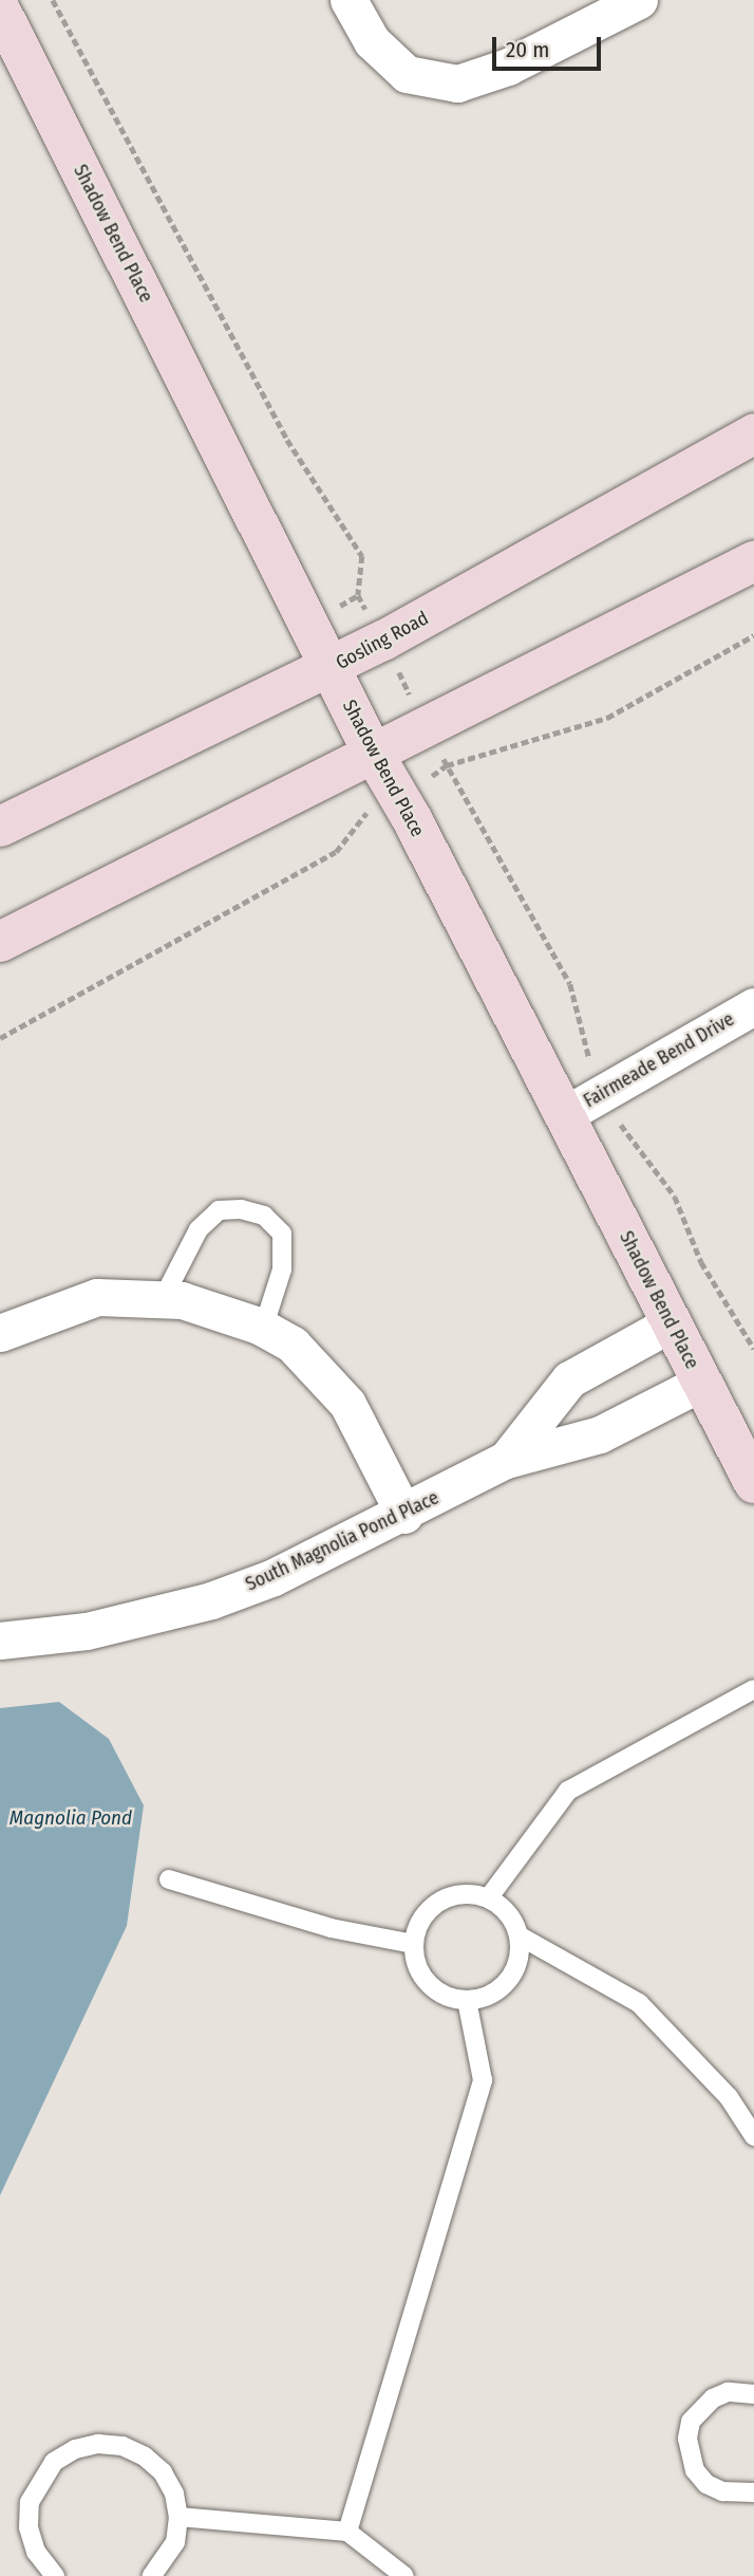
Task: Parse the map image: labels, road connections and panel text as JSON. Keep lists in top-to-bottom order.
{
  "streets": {
    "main road": ["Shadow Bend Place", "Gosling Road"],
    "street": ["Fairmeade Bend Drive", "South Magnolia Pond Place"]
  },
  "crossings": [
    ["Shadow Bend Place", "Gosling Road"],
    ["Shadow Bend Place", "Fairmeade Bend Drive"],
    ["Shadow Bend Place", "South Magnolia Pond Place"]
  ],
  "water": ["Magnolia Pond"],
  "scale_bar": "20 m"
}
